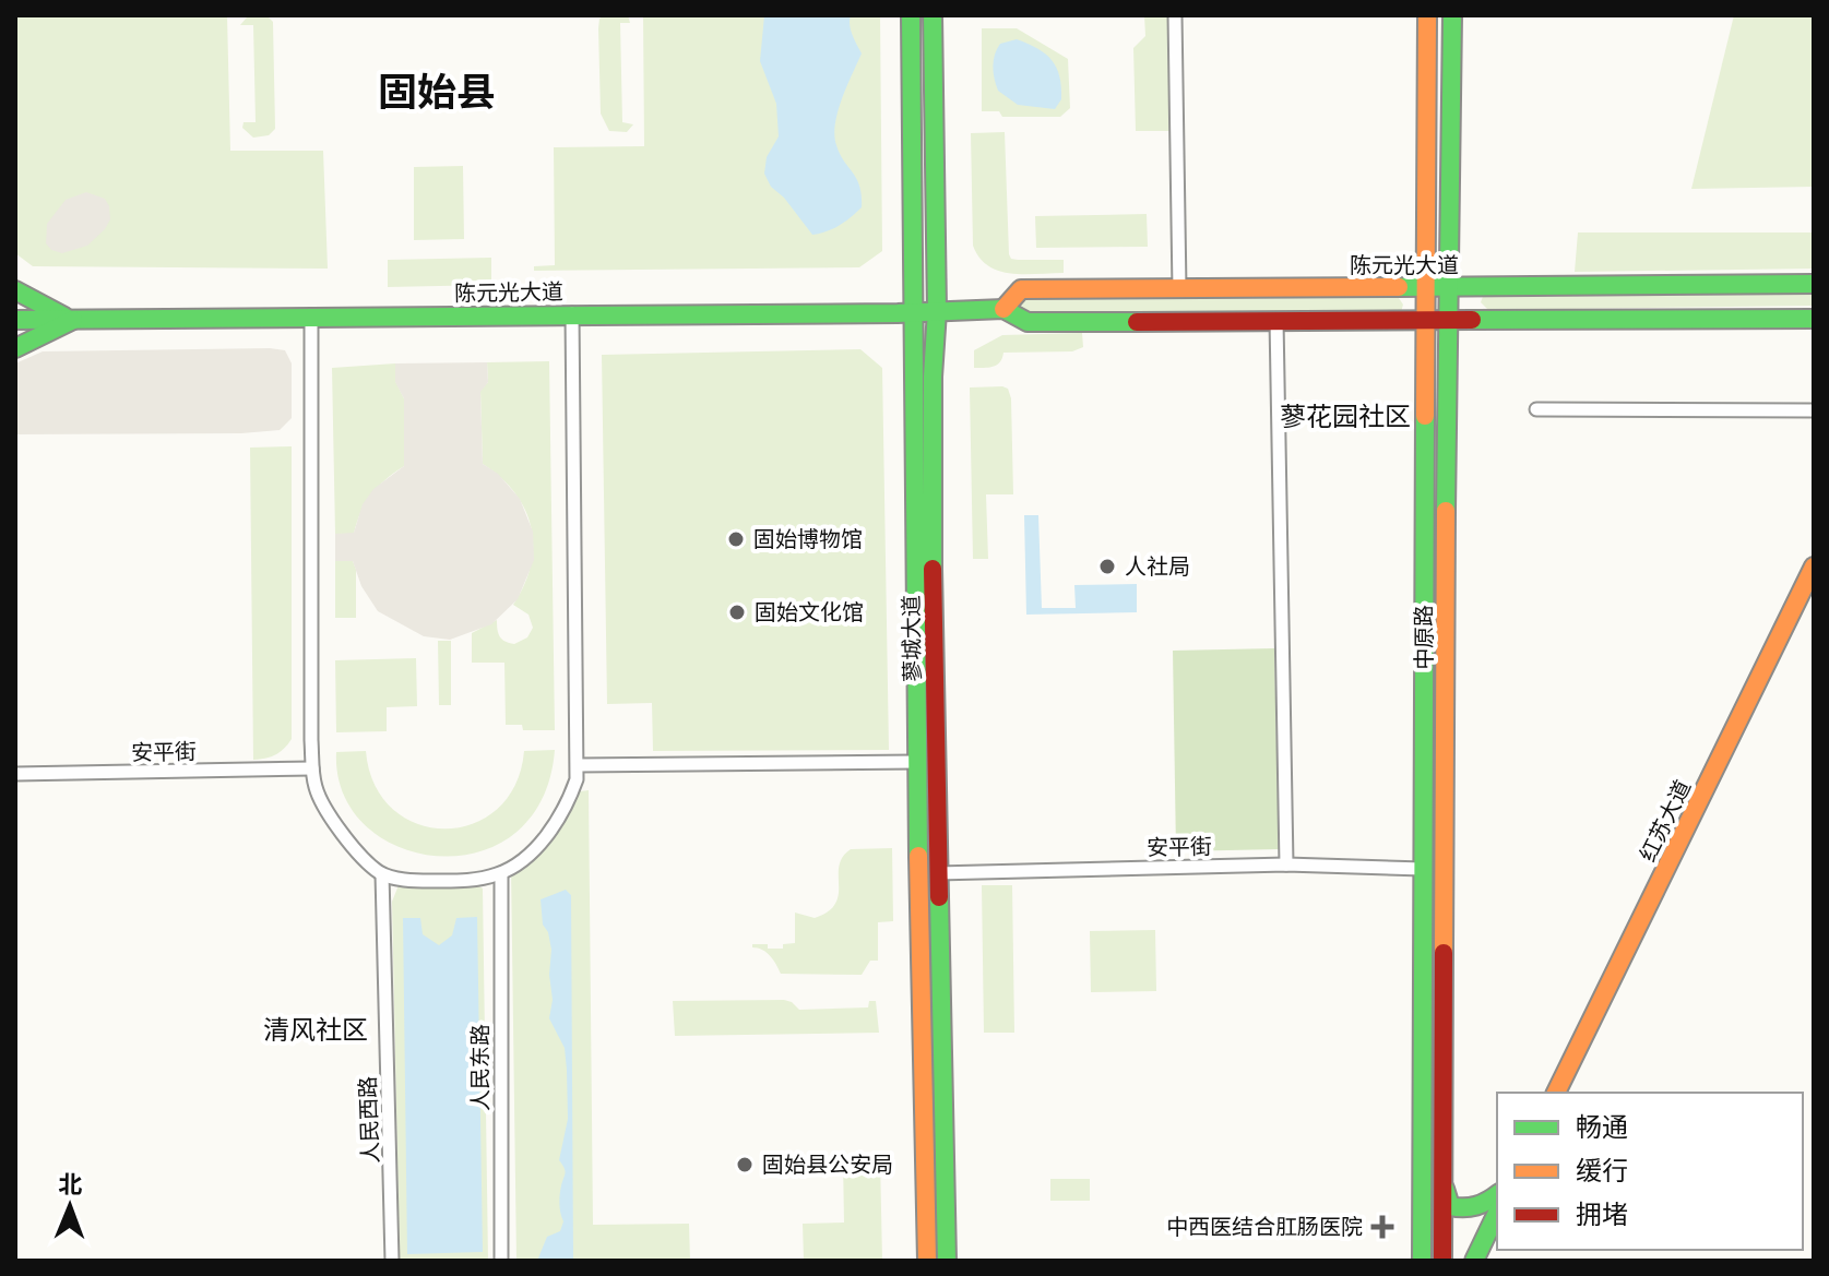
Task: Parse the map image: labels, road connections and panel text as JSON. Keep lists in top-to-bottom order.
{
  "streets": {
    "main road": [
      "陈元光大道",
      "中原路",
      "蓼城大道",
      "红苏大道"
    ],
    "street": ["安平街", "人民东路", "人民西路"]
  },
  "crossings": [
    ["陈元光大道", "中原路"],
    ["陈元光大道", "蓼城大道"],
    ["中原路", "安平街"],
    ["蓼城大道", "安平街"]
  ],
  "districts": ["固始县", "蓼花园社区", "清风社区"],
  "places": {
    "other": [
      "固始博物馆",
      "人社局",
      "固始文化馆",
      "固始县公安局"
    ],
    "health": ["中西医结合肛肠医院"]
  },
  "legend": ["畅通", "缓行", "拥堵"],
  "north": "top"
}
